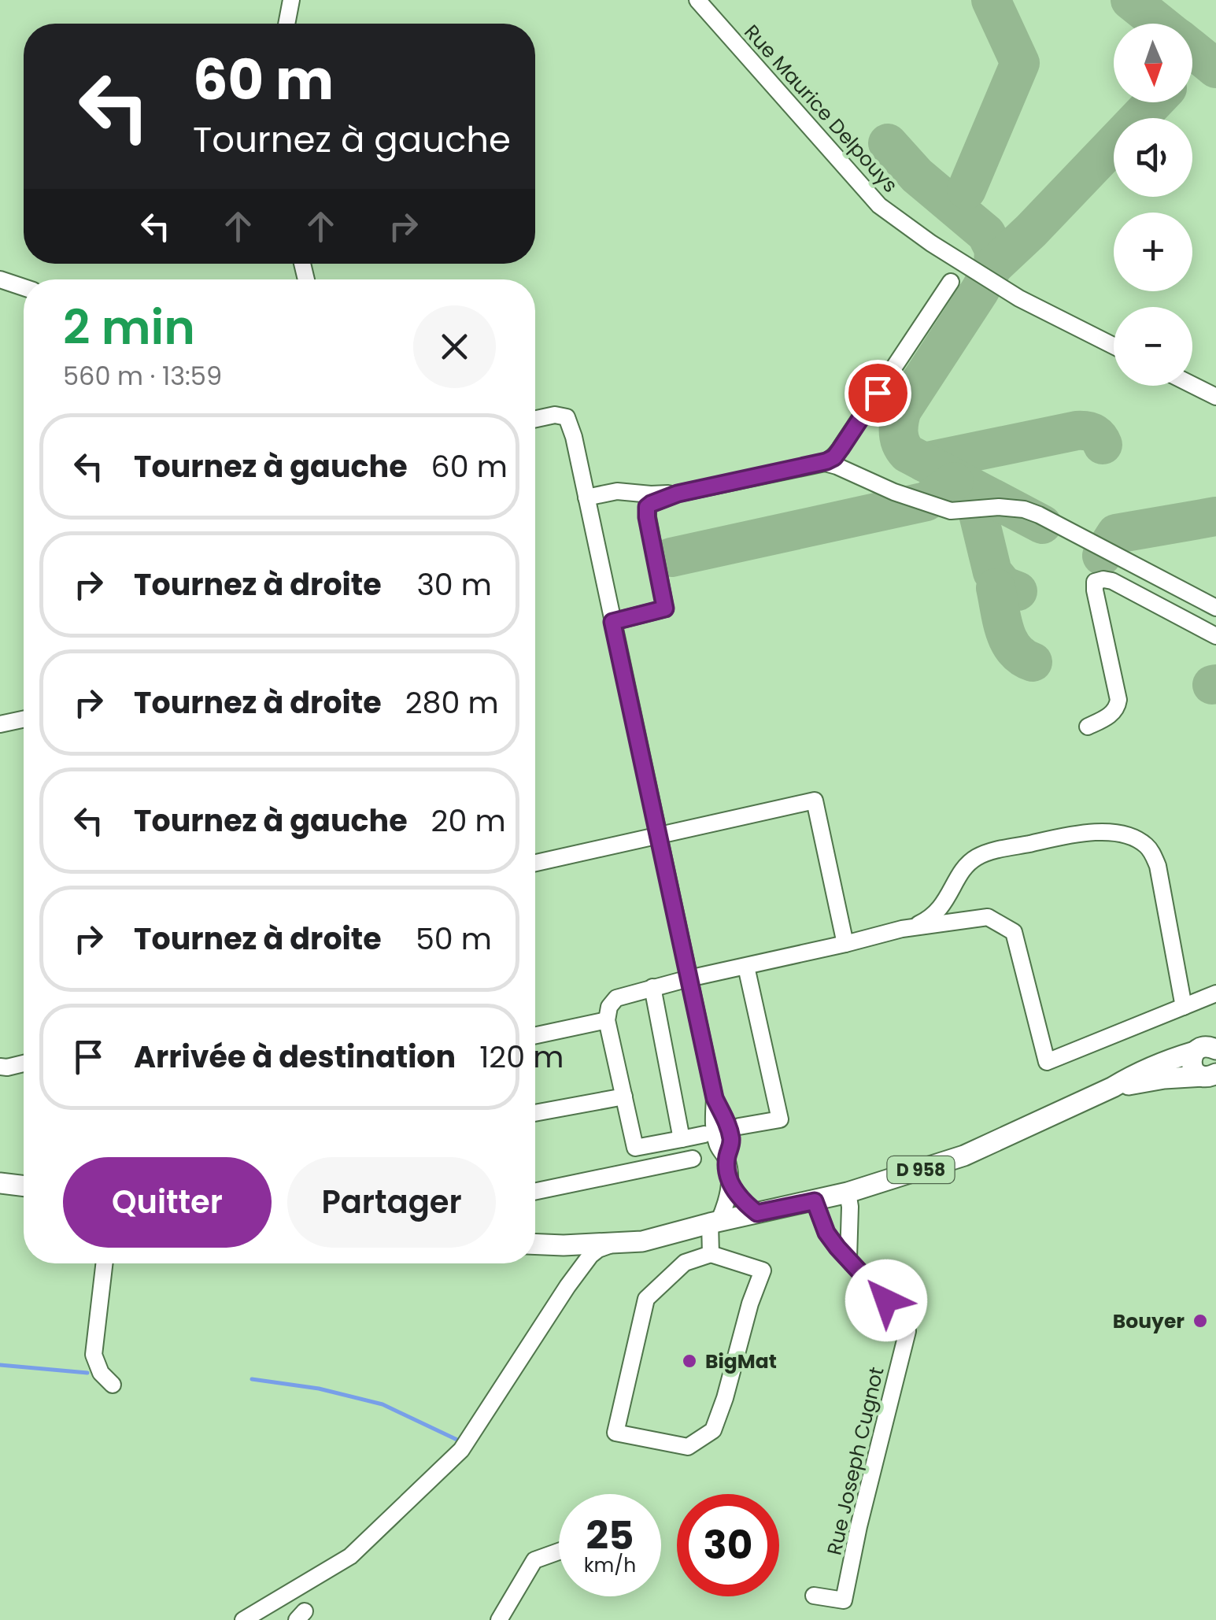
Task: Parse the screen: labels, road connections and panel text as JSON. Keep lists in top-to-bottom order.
{
  "streets": {
    "main road": ["D 958"],
    "street": ["Rue Maurice Delpouys", "Rue Joseph Cugnot"]
  },
  "crossings": [
    ["D 958", "Rue Joseph Cugnot"]
  ],
  "places": ["Bouyer", "BigMat"],
  "north": "bottom",
  "page": {
    "map_buttons": ["+", "−"],
    "turn": ["60 m", "Tournez à gauche"],
    "heading": ["2 min", "560 m · 13:59"],
    "list": [
      {
        "name": "Tournez à gauche",
        "value": "60 m"
      },
      {
        "name": "Tournez à droite",
        "value": "30 m"
      },
      {
        "name": "Tournez à droite",
        "value": "280 m"
      },
      {
        "name": "Tournez à gauche",
        "value": "20 m"
      },
      {
        "name": "Tournez à droite",
        "value": "50 m"
      },
      {
        "name": "Arrivée à destination",
        "value": "120 m"
      }
    ],
    "buttons": ["Quitter", "Partager"],
    "speed": "25 km/h",
    "limit": "30"
  }
}
